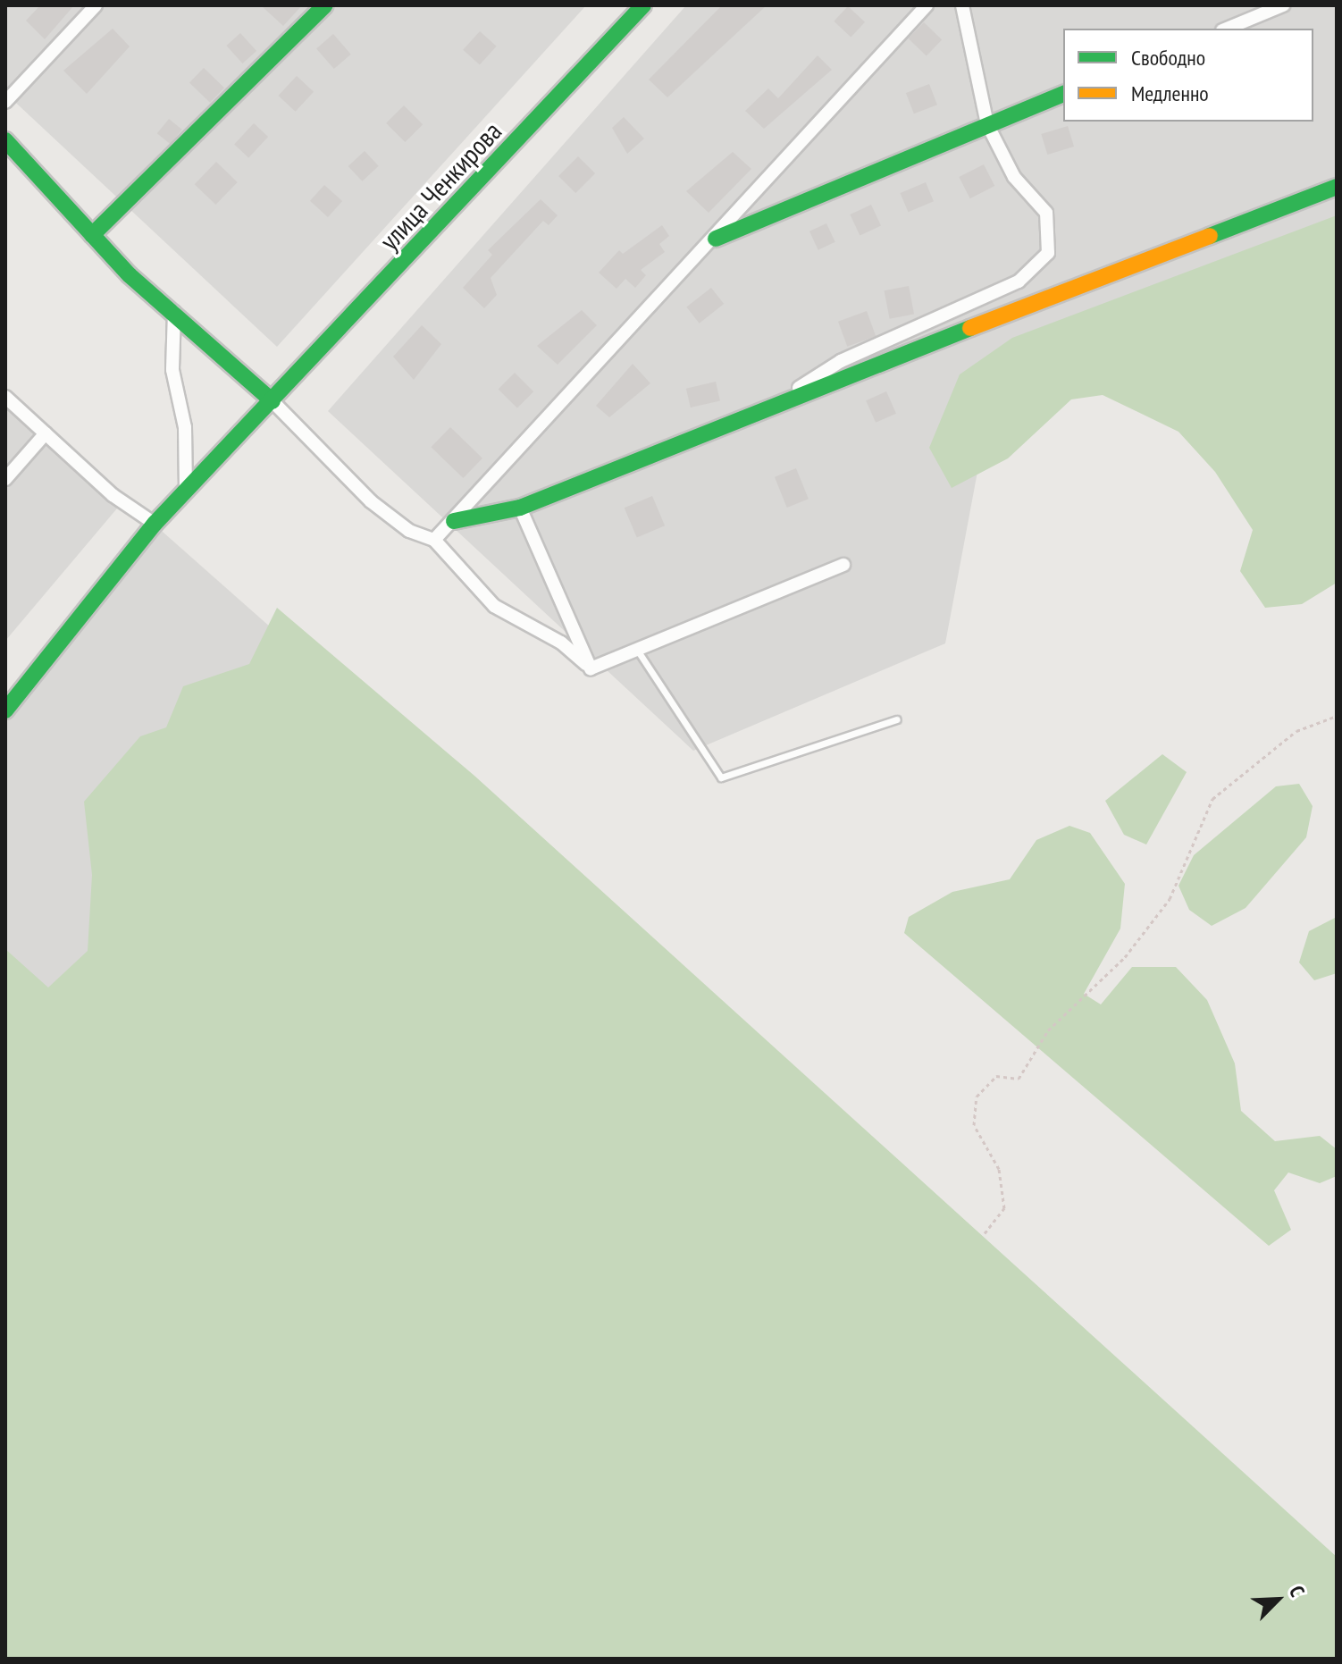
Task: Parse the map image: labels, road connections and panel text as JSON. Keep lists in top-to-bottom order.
{
  "streets": {
    "street": ["улица Ченкирова"]
  },
  "legend": ["Свободно", "Медленно"],
  "north": "top right"
}
